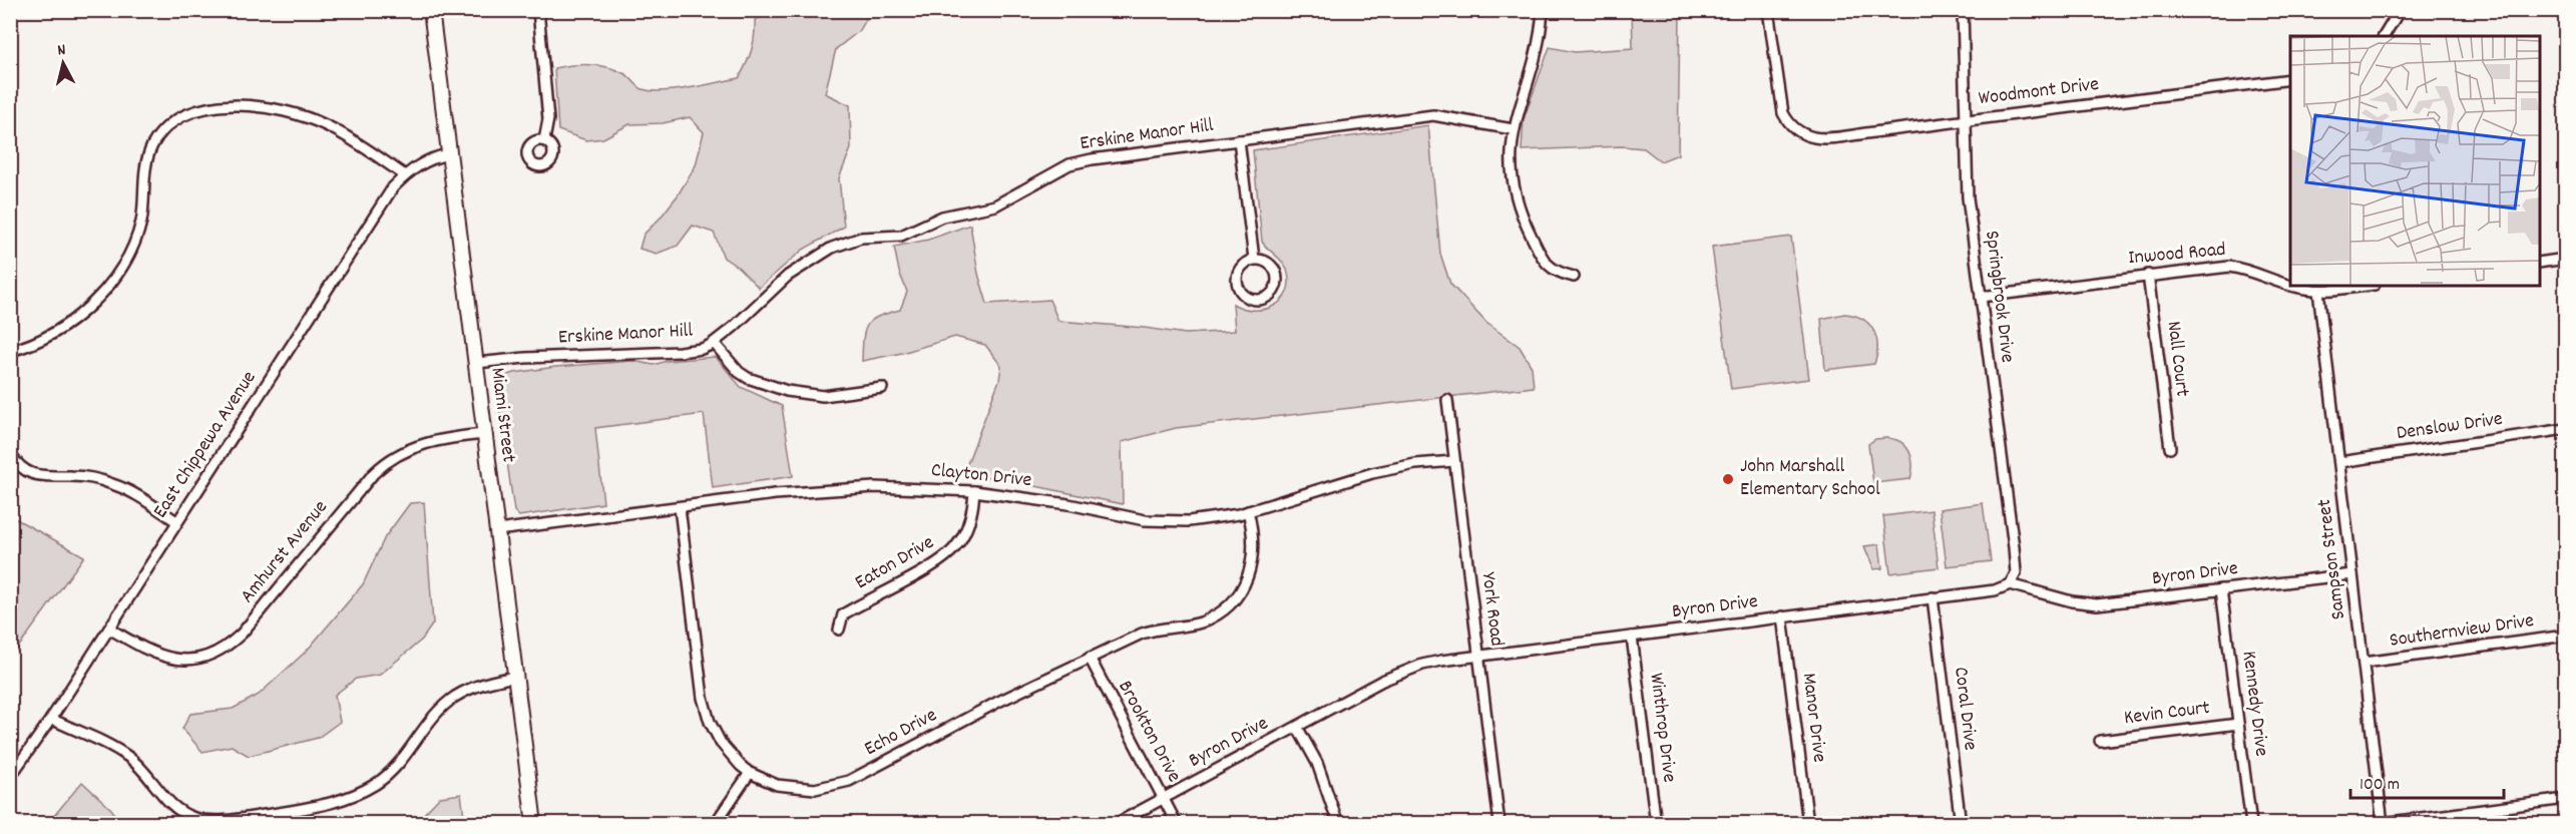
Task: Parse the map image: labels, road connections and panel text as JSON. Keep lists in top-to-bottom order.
{
  "streets": {
    "street": [
      "Woodmont Drive",
      "Erskine Manor Hill",
      "Inwood Road",
      "Springbrook Drive",
      "Nall Court",
      "Miami Street",
      "Denslow Drive",
      "East Chippewa Avenue",
      "Clayton Drive",
      "Amhurst Avenue",
      "Sampson Street",
      "Eaton Drive",
      "Byron Drive",
      "York Road",
      "Southernview Drive",
      "Kennedy Drive",
      "Coral Drive",
      "Kevin Court",
      "Manor Drive",
      "Winthrop Drive",
      "Brookton Drive",
      "Echo Drive"
    ]
  },
  "crossings": [
    ["Woodmont Drive", "Springbrook Drive"],
    ["Erskine Manor Hill", "Miami Street"],
    ["Inwood Road", "Springbrook Drive"],
    ["Inwood Road", "Nall Court"],
    ["Inwood Road", "Sampson Street"],
    ["Springbrook Drive", "Byron Drive"],
    ["Miami Street", "East Chippewa Avenue"],
    ["Miami Street", "Clayton Drive"],
    ["Miami Street", "Amhurst Avenue"],
    ["Denslow Drive", "Sampson Street"],
    ["East Chippewa Avenue", "Amhurst Avenue"],
    ["Clayton Drive", "Eaton Drive"],
    ["Clayton Drive", "York Road"],
    ["Clayton Drive", "Echo Drive"],
    ["Sampson Street", "Byron Drive"],
    ["Sampson Street", "Southernview Drive"],
    ["Byron Drive", "York Road"],
    ["Byron Drive", "Kennedy Drive"],
    ["Byron Drive", "Coral Drive"],
    ["Byron Drive", "Manor Drive"],
    ["Byron Drive", "Winthrop Drive"],
    ["Byron Drive", "Brookton Drive"],
    ["Kennedy Drive", "Kevin Court"],
    ["Brookton Drive", "Echo Drive"]
  ],
  "places": ["John Marshall Elementary School"],
  "scale_bar": "100 m",
  "north": "top"
}
